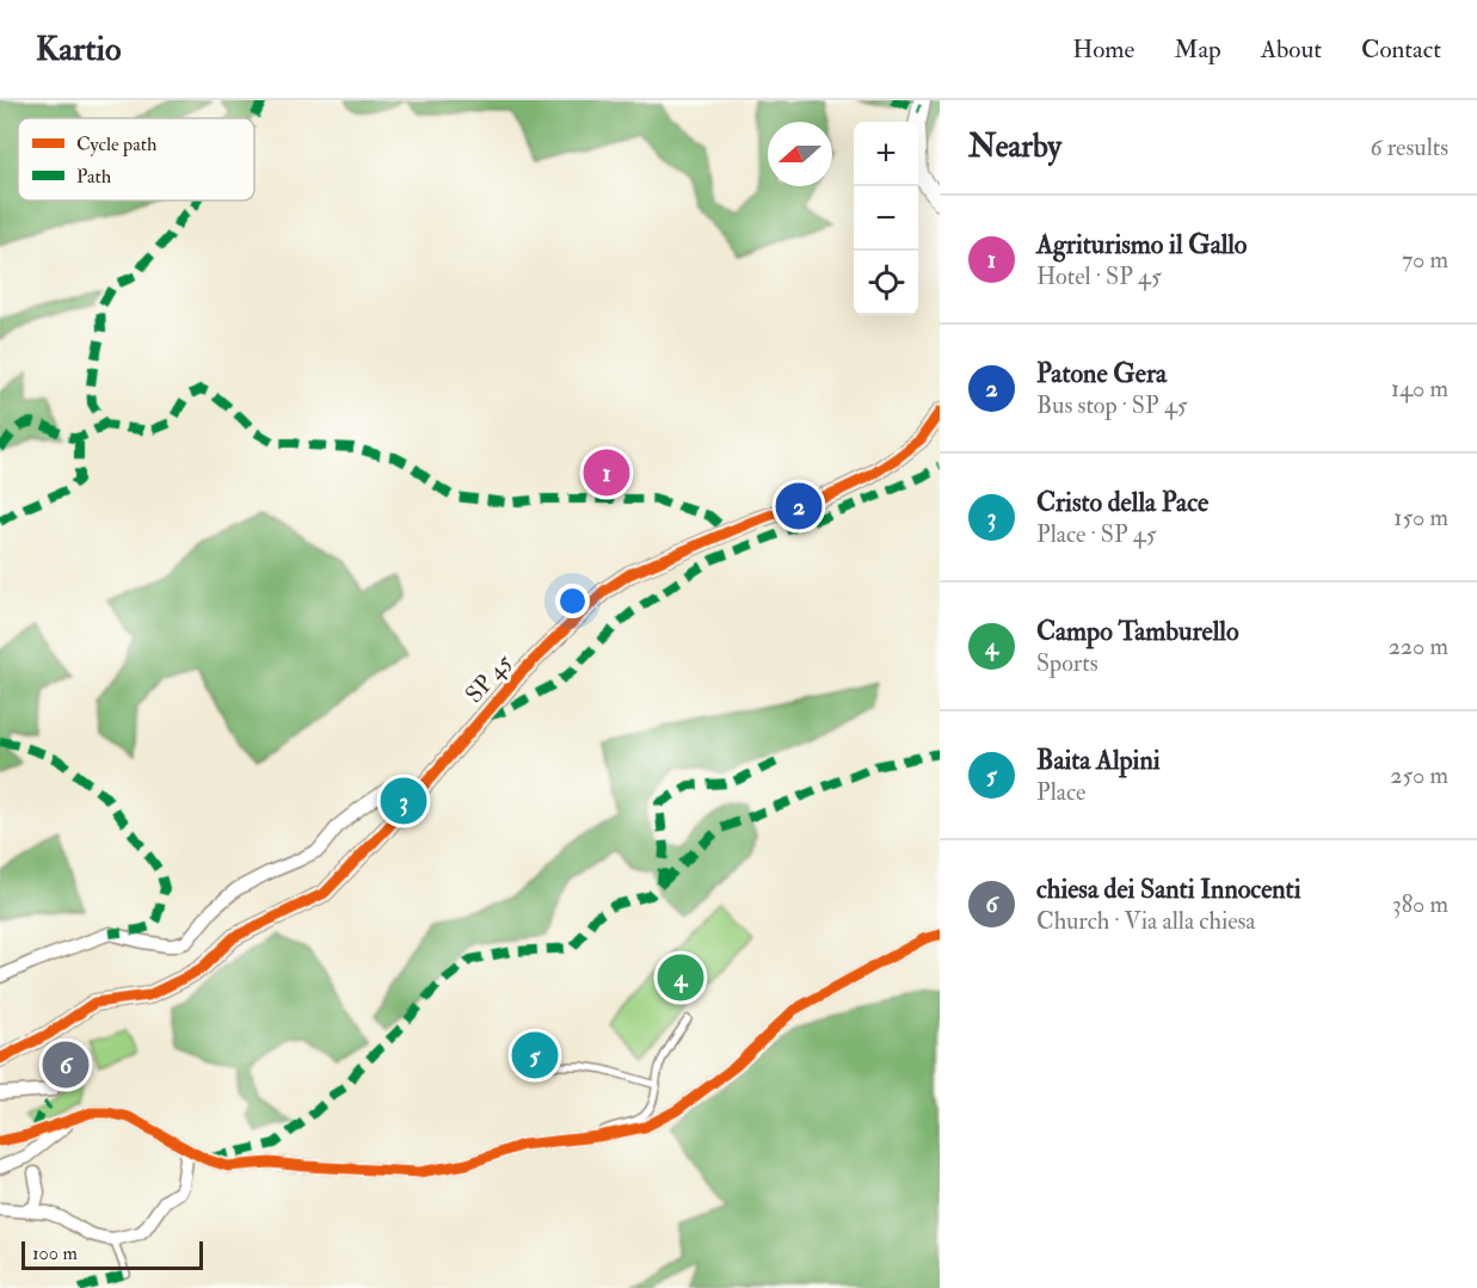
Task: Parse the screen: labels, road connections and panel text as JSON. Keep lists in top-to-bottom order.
{
  "streets": {
    "street": ["SP 45"]
  },
  "legend": ["Cycle path", "Path"],
  "scale_bar": "100 m",
  "north": "left",
  "page": {
    "header": "Kartio",
    "nav": [
      "Home",
      "Map",
      "About",
      "Contact"
    ],
    "heading": ["Nearby", "6 results"],
    "map_buttons": ["+", "−"],
    "list": [
      {
        "mark": "1",
        "name": "Agriturismo il Gallo",
        "note": "Hotel · SP 45",
        "value": "70 m"
      },
      {
        "mark": "2",
        "name": "Patone Gera",
        "note": "Bus stop · SP 45",
        "value": "140 m"
      },
      {
        "mark": "3",
        "name": "Cristo della Pace",
        "note": "Place · SP 45",
        "value": "150 m"
      },
      {
        "mark": "4",
        "name": "Campo Tamburello",
        "note": "Sports",
        "value": "220 m"
      },
      {
        "mark": "5",
        "name": "Baita Alpini",
        "note": "Place",
        "value": "250 m"
      },
      {
        "mark": "6",
        "name": "chiesa dei Santi Innocenti",
        "note": "Church · Via alla chiesa",
        "value": "380 m"
      }
    ],
    "pins": [
      "1",
      "2",
      "3",
      "4",
      "5",
      "6"
    ],
    "scale": "100 m"
  }
}
